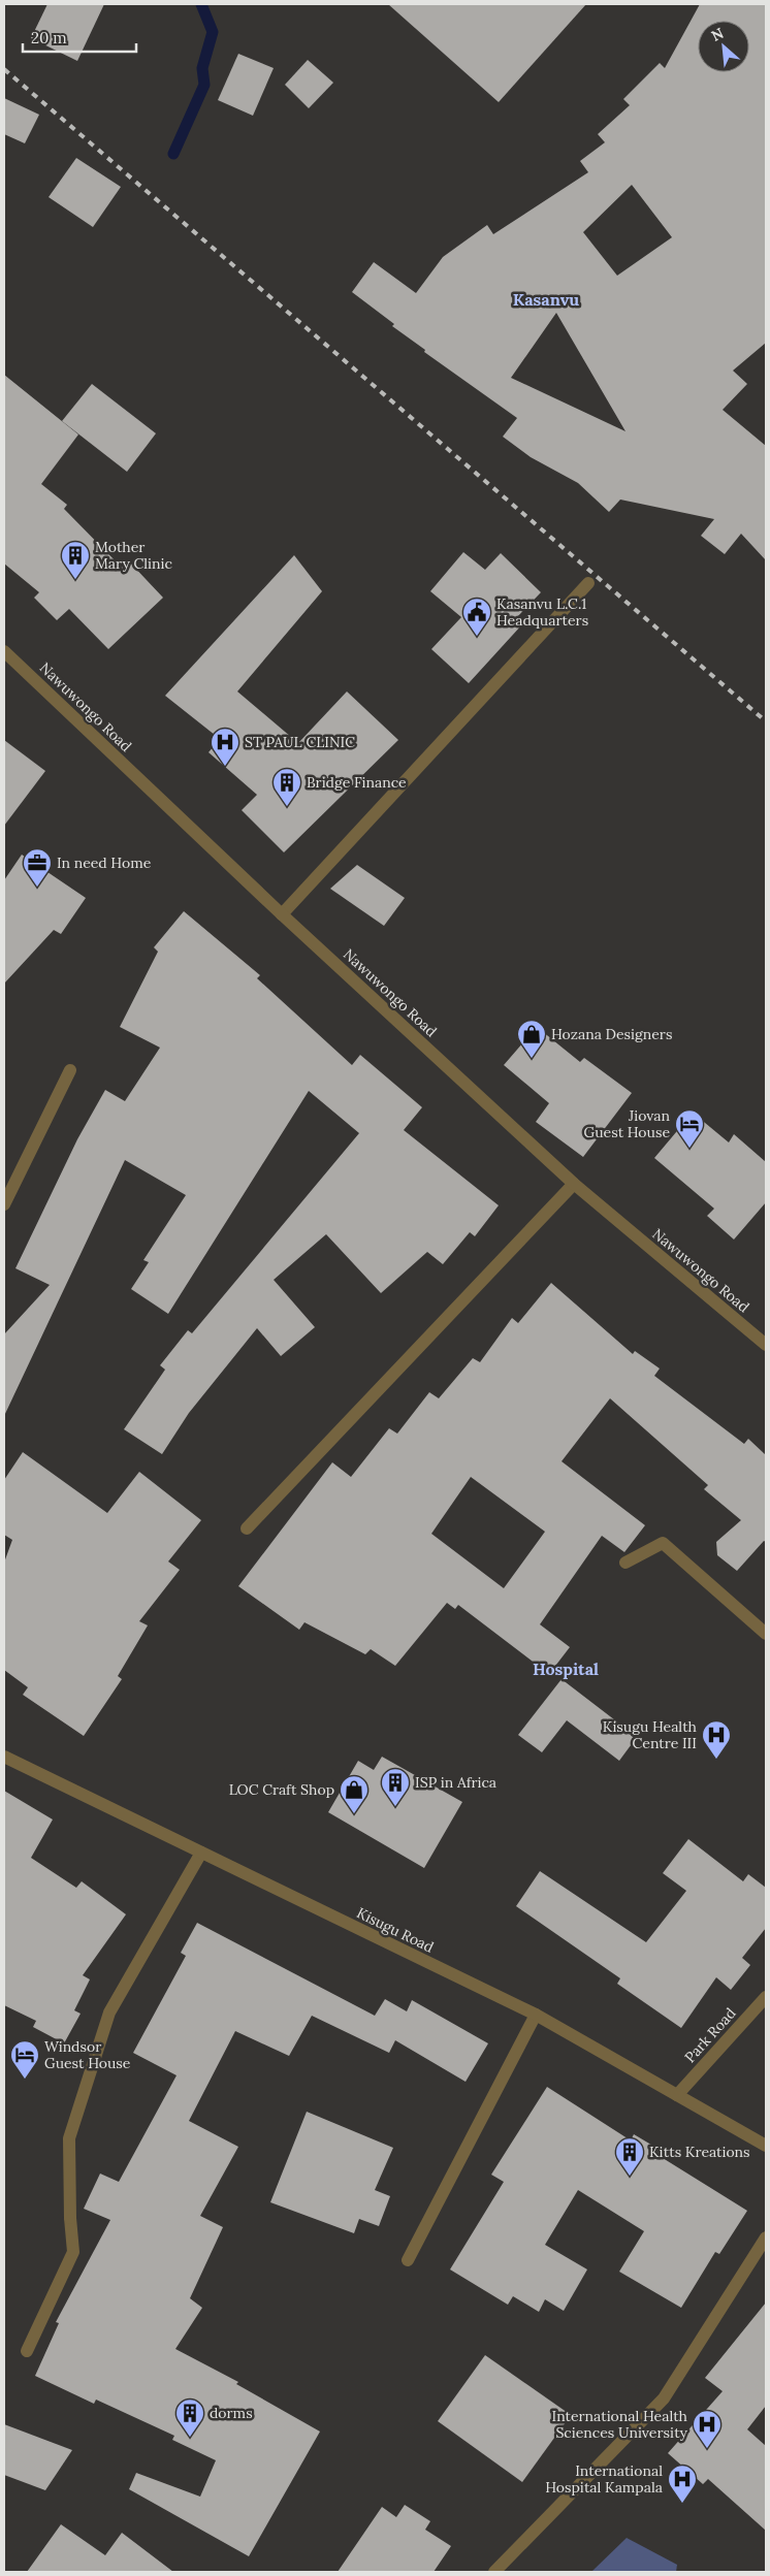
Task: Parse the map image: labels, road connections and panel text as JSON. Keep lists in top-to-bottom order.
{
  "streets": {
    "street": ["Nawuwongo Road", "Kisugu Road", "Park Road"]
  },
  "crossings": [
    ["Kisugu Road", "Park Road"]
  ],
  "districts": ["Kasanvu", "Hospital"],
  "places": {
    "building": [
      "Mother Mary Clinic",
      "Bridge Finance",
      "ISP in Africa",
      "Kitts Kreations",
      "dorms"
    ],
    "public building": ["Kasanvu L.C.1 Headquarters"],
    "hospital": [
      "ST PAUL CLINIC",
      "Kisugu Health Centre III",
      "International Health Sciences University",
      "International Hospital Kampala"
    ],
    "office": ["In need Home"],
    "shop": ["Hozana Designers", "LOC Craft Shop"],
    "hotel": ["Jiovan Guest House", "Windsor Guest House"]
  },
  "scale_bar": "20 m",
  "north": "top left"
}
